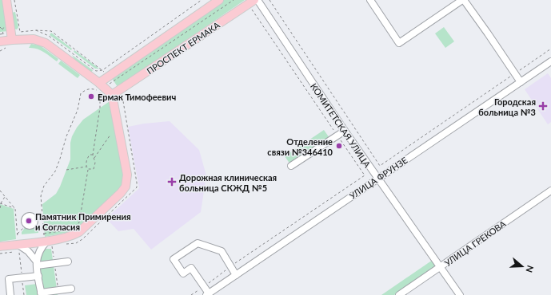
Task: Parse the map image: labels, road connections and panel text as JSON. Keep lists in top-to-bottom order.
{
  "streets": {
    "main road": ["ПРОСПЕКТ ЕРМАКА"],
    "street": ["КОМИТЕТСКАЯ УЛИЦА", "УЛИЦА ФРУНЗЕ", "УЛИЦА ГРЕКОВА"]
  },
  "crossings": [
    ["КОМИТЕТСКАЯ УЛИЦА", "УЛИЦА ФРУНЗЕ"],
    ["КОМИТЕТСКАЯ УЛИЦА", "УЛИЦА ГРЕКОВА"]
  ],
  "places": {
    "other": ["Ермак Тимофеевич", "Отделение связи №346410", "Памятник Примирения и Cогласия"],
    "health": ["Городская больница №3", "Дорожная клиническая больница СКЖД №5"]
  },
  "north": "right"
}
